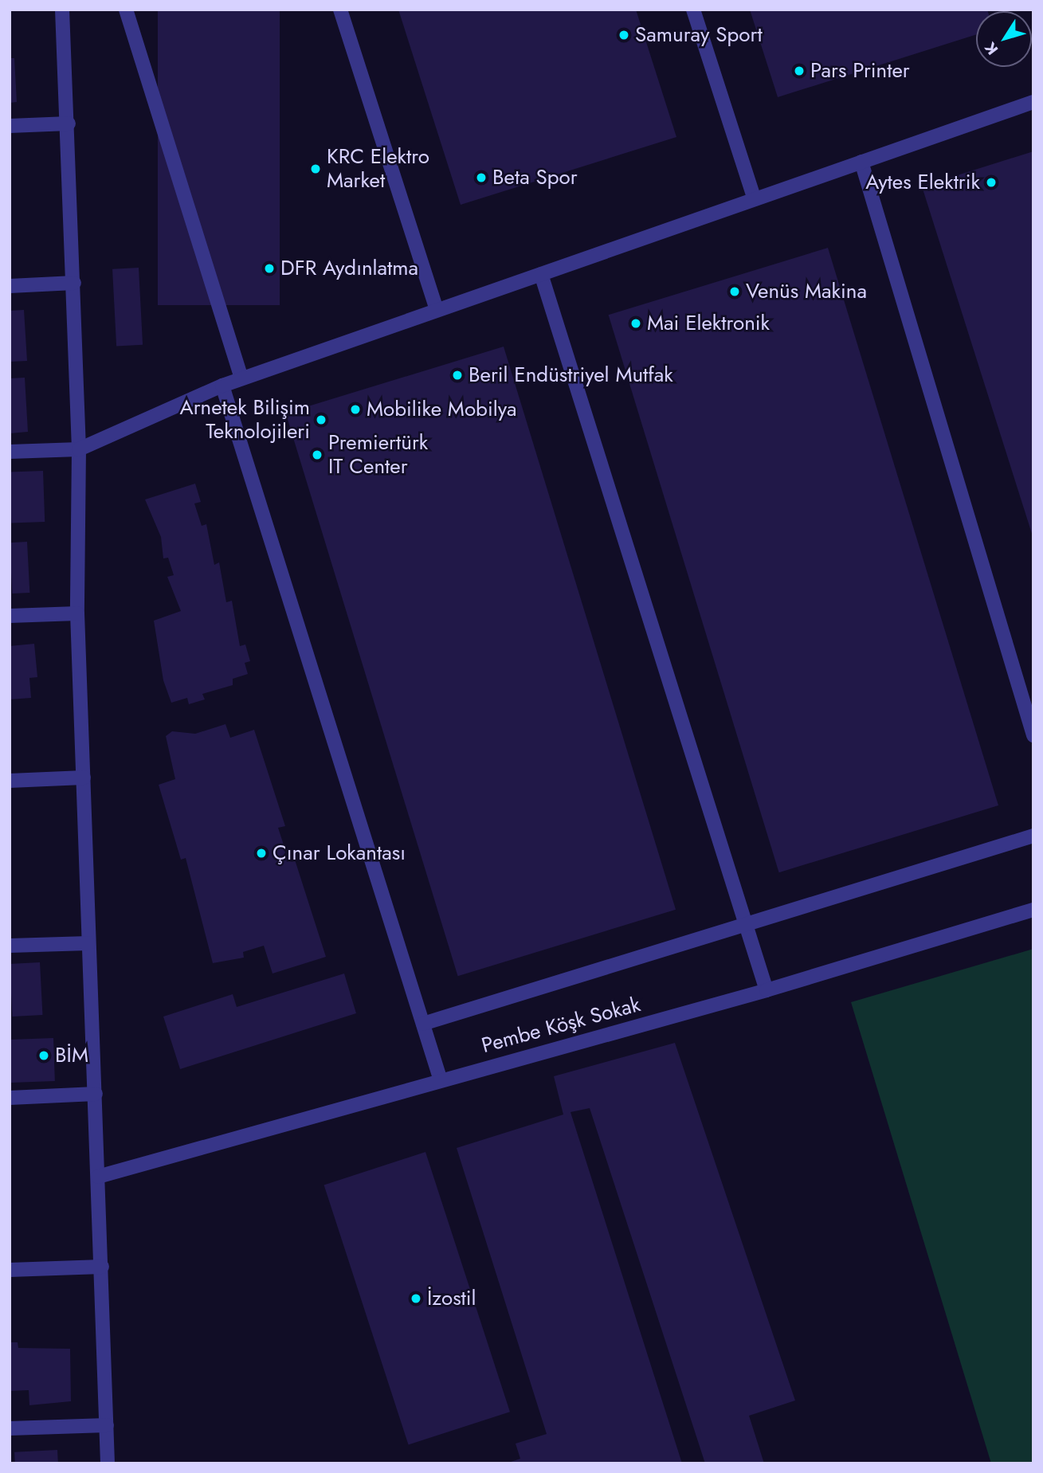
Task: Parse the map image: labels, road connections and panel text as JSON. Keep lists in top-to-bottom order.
{
  "streets": {
    "street": ["Pembe Köşk Sokak"]
  },
  "places": [
    "Samuray Sport",
    "Pars Printer",
    "KRC Elektro Market",
    "Beta Spor",
    "Aytes Elektrik",
    "DFR Aydınlatma",
    "Venüs Makina",
    "Mai Elektronik",
    "Beril Endüstriyel Mutfak",
    "Mobilike Mobilya",
    "Arnetek Bilişim Teknolojileri",
    "Premiertürk IT Center",
    "Çınar Lokantası",
    "BİM",
    "İzostil"
  ],
  "north": "bottom left"
}
